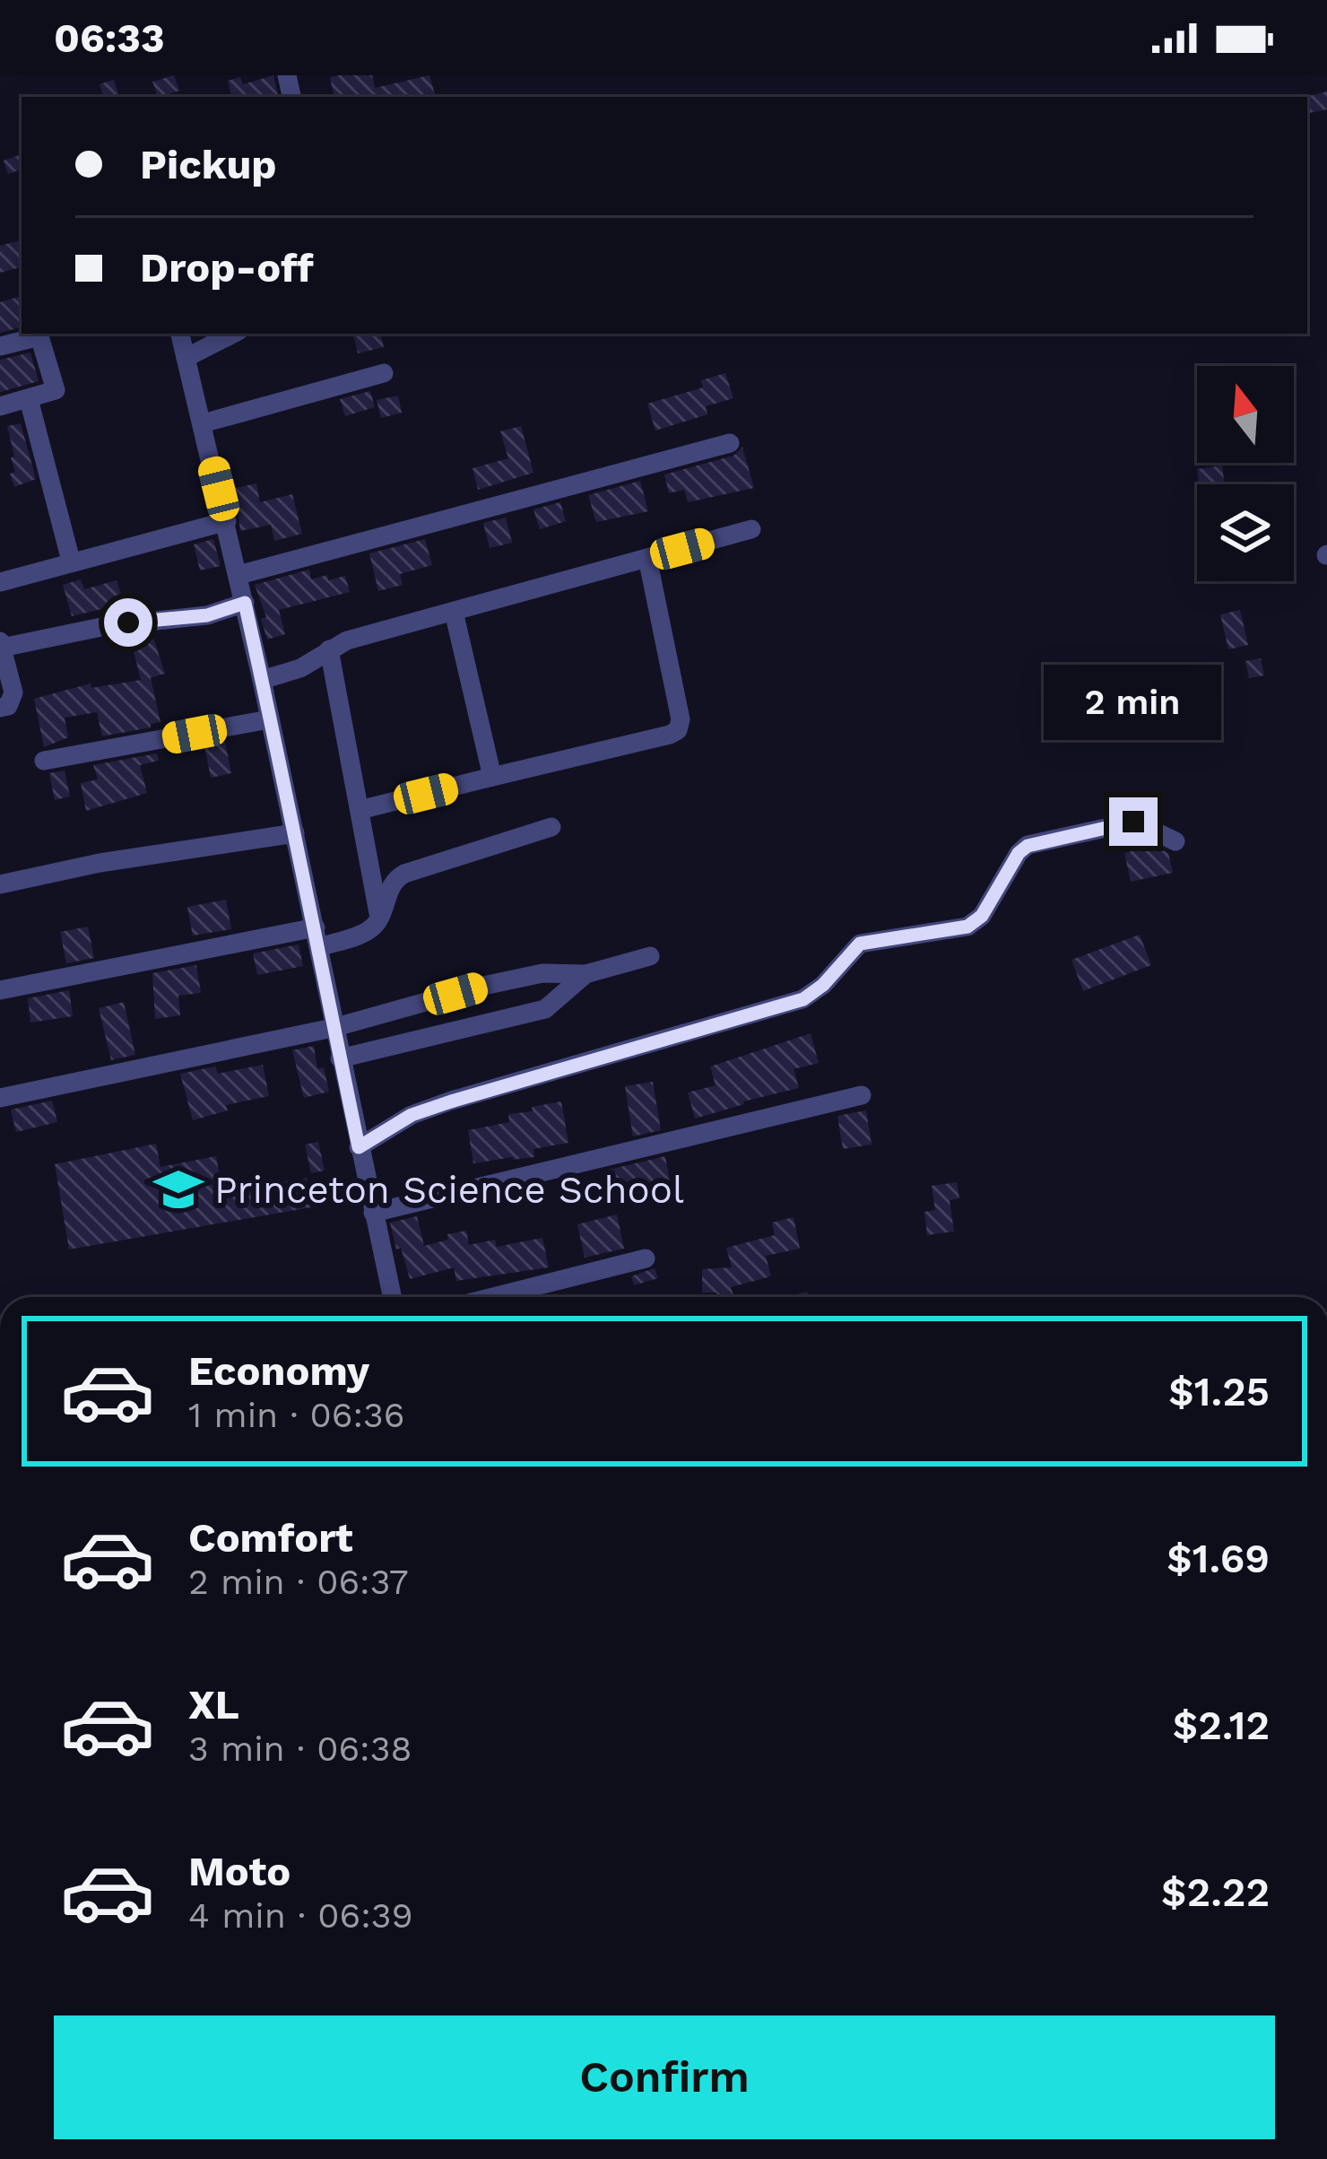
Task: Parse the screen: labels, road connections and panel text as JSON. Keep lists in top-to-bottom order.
{
  "places": {
    "school or university": ["Princeton Science School"]
  },
  "north": "top",
  "page": {
    "status": "06:33",
    "banner": ["Pickup", "Drop-off"],
    "bubble": "2 min",
    "list": [
      {
        "name": "Economy",
        "note": "1 min · 06:36",
        "value": "$1.25"
      },
      {
        "name": "Comfort",
        "note": "2 min · 06:37",
        "value": "$1.69"
      },
      {
        "name": "XL",
        "note": "3 min · 06:38",
        "value": "$2.12"
      },
      {
        "name": "Moto",
        "note": "4 min · 06:39",
        "value": "$2.22"
      }
    ],
    "buttons": "Confirm"
  }
}
